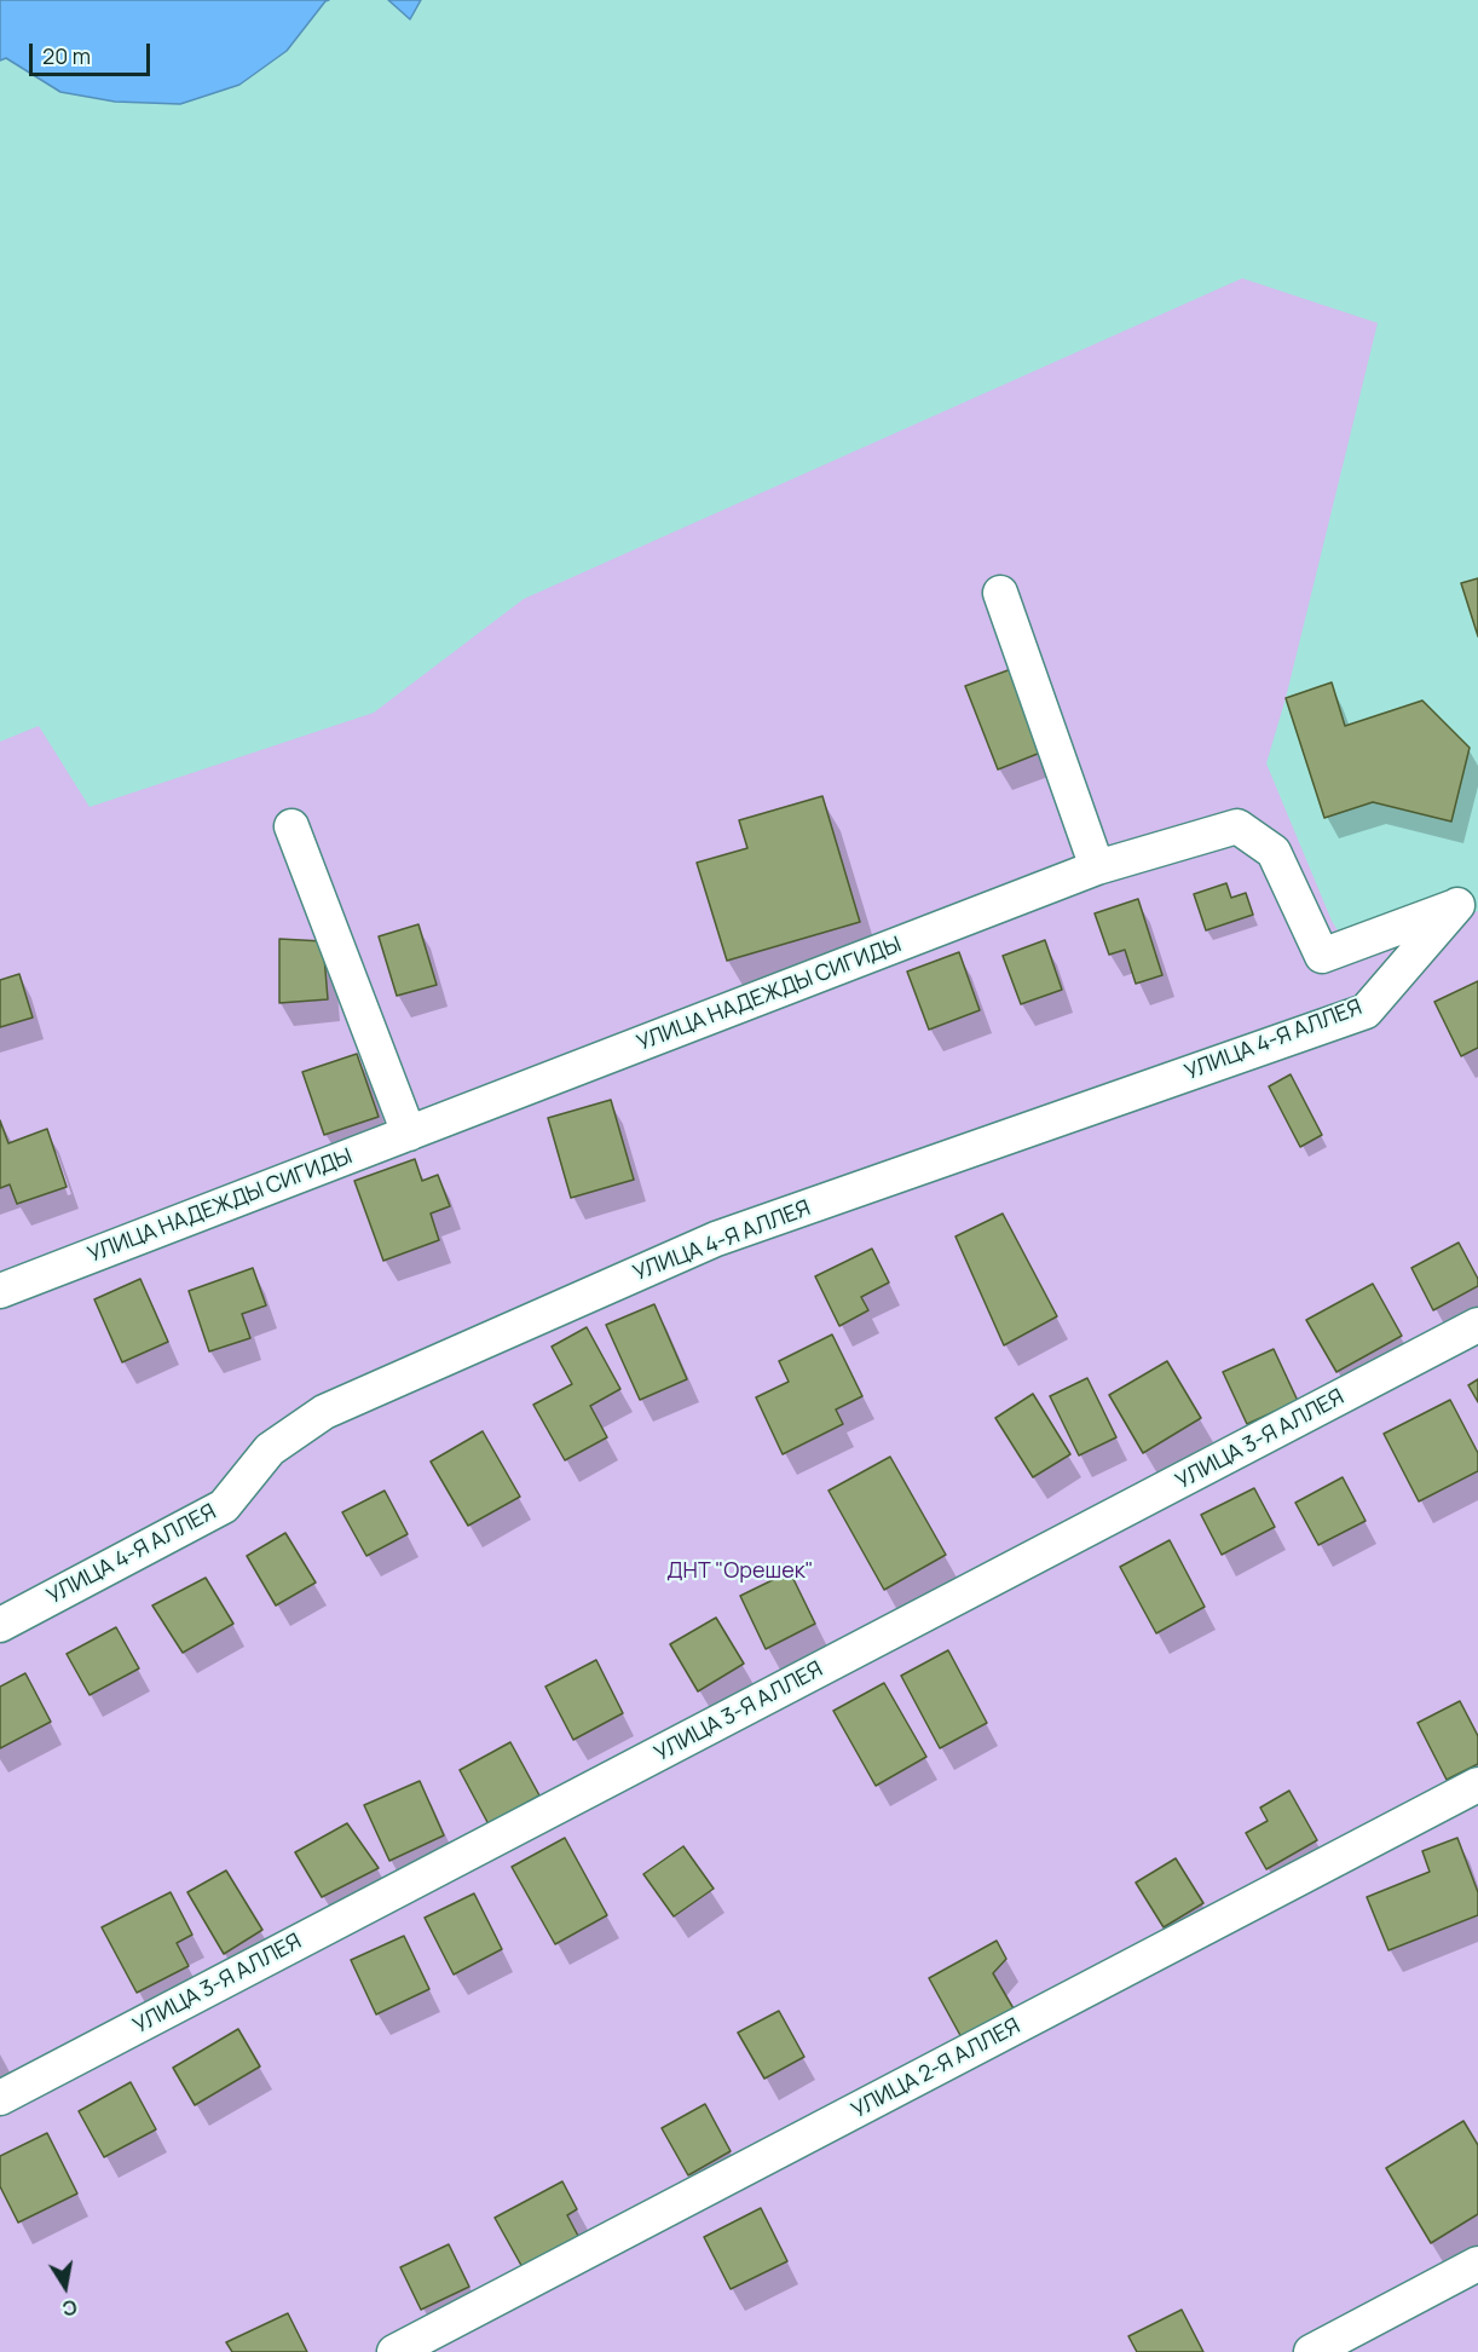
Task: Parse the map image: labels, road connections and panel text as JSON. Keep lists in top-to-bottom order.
{
  "streets": {
    "street": [
      "УЛИЦА НАДЕЖДЫ СИГИДЫ",
      "УЛИЦА 4-Я АЛЛЕЯ",
      "УЛИЦА 3-Я АЛЛЕЯ",
      "УЛИЦА 2-Я АЛЛЕЯ"
    ]
  },
  "crossings": [
    ["УЛИЦА НАДЕЖДЫ СИГИДЫ", "УЛИЦА 4-Я АЛЛЕЯ"]
  ],
  "parks": ["ДНТ \"Орешек\""],
  "scale_bar": "20 m",
  "north": "bottom"
}
